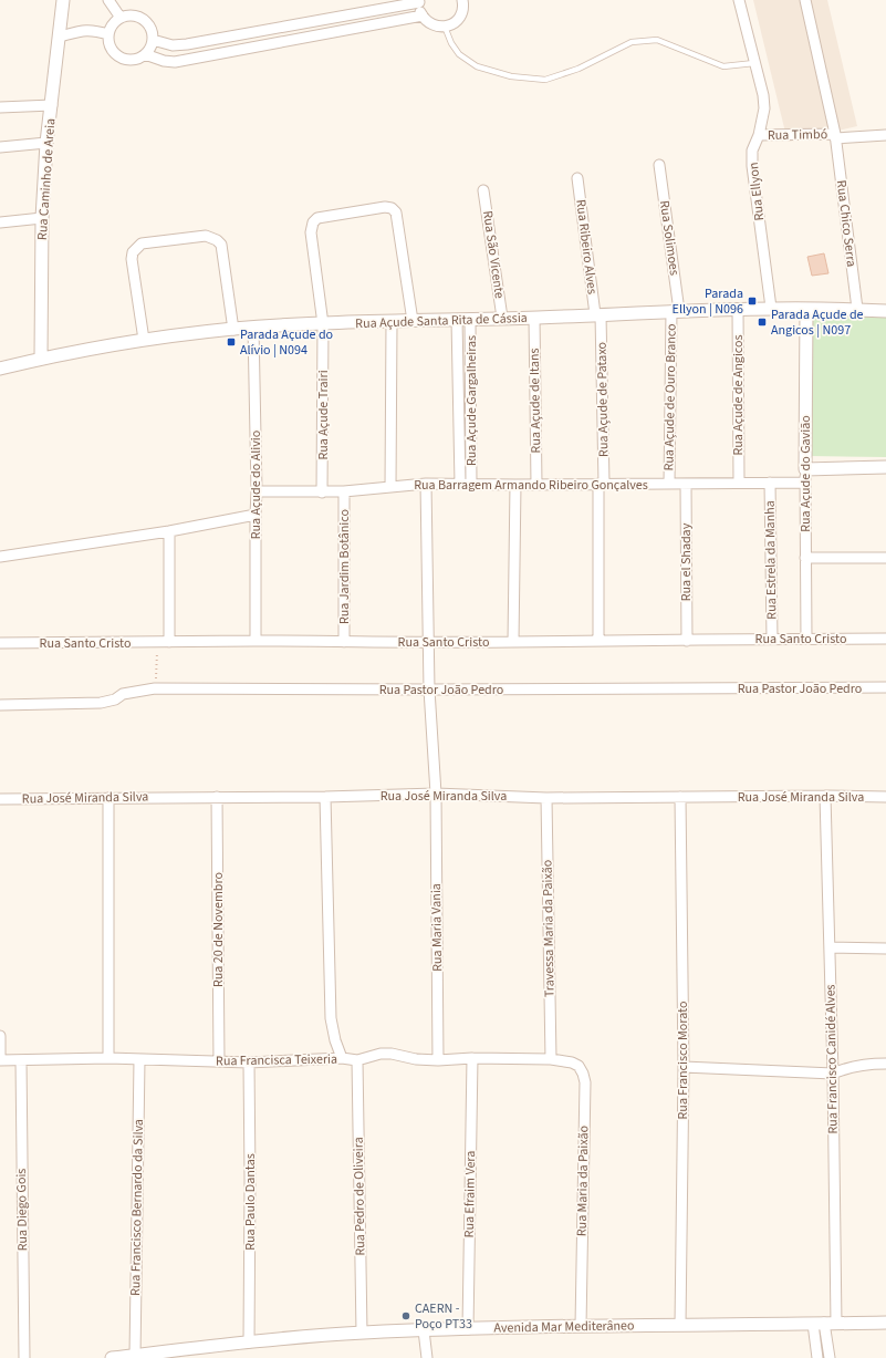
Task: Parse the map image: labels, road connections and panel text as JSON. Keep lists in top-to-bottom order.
{
  "streets": {
    "street": [
      "Rua Timbó",
      "Rua Caminho de Areia",
      "Rua Ellyon",
      "Rua Chico Serra",
      "Rua Solimoes",
      "Rua Ribeiro Alves",
      "Rua São Vicente",
      "Rua Açude Santa Rita de Cássia",
      "Rua Açude de Angicos",
      "Rua Açude de Ouro Branco",
      "Rua Açude de Pataxo",
      "Rua Açude Gargalheiras",
      "Rua Açude de Itans",
      "Rua Açude Trairi",
      "Rua Açude do Gavião",
      "Rua Açude do Alivio",
      "Rua Barragem Armando Ribeiro Gonçalves",
      "Rua Estrela da Manha",
      "Rua el Shaday",
      "Rua Jardim Botânico",
      "Rua Santo Cristo",
      "Rua Pastor João Pedro",
      "Rua José Miranda Silva",
      "Rua Maria Vania",
      "Travessa Maria da Paixão",
      "Rua 20 de Novembro",
      "Rua Francisco Canidé Alves",
      "Rua Francisca Teixeria",
      "Rua Francisco Morato",
      "Rua Maria da Paixão",
      "Rua Efraim Vera",
      "Rua Pedro de Oliveira",
      "Rua Paulo Dantas",
      "Rua Francisco Bernardo da Silva",
      "Rua Diego Gois",
      "Avenida Mar Mediterâneo"
    ]
  },
  "crossings": [
    ["Rua Timbó", "Rua Ellyon"],
    ["Rua Timbó", "Rua Chico Serra"],
    ["Rua Caminho de Areia", "Rua Açude Santa Rita de Cássia"],
    ["Rua Ellyon", "Rua Açude Santa Rita de Cássia"],
    ["Rua Chico Serra", "Rua Açude Santa Rita de Cássia"],
    ["Rua Solimoes", "Rua Açude Santa Rita de Cássia"],
    ["Rua Solimoes", "Rua Açude de Ouro Branco"],
    ["Rua Ribeiro Alves", "Rua Açude Santa Rita de Cássia"],
    ["Rua Ribeiro Alves", "Rua Açude de Pataxo"],
    ["Rua São Vicente", "Rua Açude Santa Rita de Cássia"],
    ["Rua Açude Santa Rita de Cássia", "Rua Açude de Angicos"],
    ["Rua Açude Santa Rita de Cássia", "Rua Açude de Ouro Branco"],
    ["Rua Açude Santa Rita de Cássia", "Rua Açude de Pataxo"],
    ["Rua Açude Santa Rita de Cássia", "Rua Açude Gargalheiras"],
    ["Rua Açude Santa Rita de Cássia", "Rua Açude de Itans"],
    ["Rua Açude Santa Rita de Cássia", "Rua Açude Trairi"],
    ["Rua Açude Santa Rita de Cássia", "Rua Açude do Gavião"],
    ["Rua Açude Santa Rita de Cássia", "Rua Açude do Alivio"],
    ["Rua Açude de Angicos", "Rua Barragem Armando Ribeiro Gonçalves"],
    ["Rua Açude de Ouro Branco", "Rua Barragem Armando Ribeiro Gonçalves"],
    ["Rua Açude de Pataxo", "Rua Barragem Armando Ribeiro Gonçalves"],
    ["Rua Açude de Pataxo", "Rua Santo Cristo"],
    ["Rua Açude Gargalheiras", "Rua Barragem Armando Ribeiro Gonçalves"],
    ["Rua Açude de Itans", "Rua Barragem Armando Ribeiro Gonçalves"],
    ["Rua Açude Trairi", "Rua Barragem Armando Ribeiro Gonçalves"],
    ["Rua Açude do Gavião", "Rua Barragem Armando Ribeiro Gonçalves"],
    ["Rua Açude do Gavião", "Rua Santo Cristo"],
    ["Rua Açude do Alivio", "Rua Barragem Armando Ribeiro Gonçalves"],
    ["Rua Açude do Alivio", "Rua Santo Cristo"],
    ["Rua Barragem Armando Ribeiro Gonçalves", "Rua Estrela da Manha"],
    ["Rua Barragem Armando Ribeiro Gonçalves", "Rua el Shaday"],
    ["Rua Barragem Armando Ribeiro Gonçalves", "Rua Jardim Botânico"],
    ["Rua Barragem Armando Ribeiro Gonçalves", "Rua Maria Vania"],
    ["Rua Estrela da Manha", "Rua Santo Cristo"],
    ["Rua el Shaday", "Rua Santo Cristo"],
    ["Rua Jardim Botânico", "Rua Santo Cristo"],
    ["Rua Santo Cristo", "Rua Maria Vania"],
    ["Rua Pastor João Pedro", "Rua Maria Vania"],
    ["Rua José Miranda Silva", "Rua Maria Vania"],
    ["Rua José Miranda Silva", "Travessa Maria da Paixão"],
    ["Rua José Miranda Silva", "Rua 20 de Novembro"],
    ["Rua José Miranda Silva", "Rua Francisco Canidé Alves"],
    ["Rua José Miranda Silva", "Rua Francisco Morato"],
    ["Rua Maria Vania", "Rua Francisca Teixeria"],
    ["Travessa Maria da Paixão", "Rua Francisca Teixeria"],
    ["Travessa Maria da Paixão", "Rua Maria da Paixão"],
    ["Rua 20 de Novembro", "Rua Francisca Teixeria"],
    ["Rua Francisco Canidé Alves", "Avenida Mar Mediterâneo"],
    ["Rua Francisca Teixeria", "Rua Maria da Paixão"],
    ["Rua Francisca Teixeria", "Rua Efraim Vera"],
    ["Rua Francisca Teixeria", "Rua Pedro de Oliveira"],
    ["Rua Francisca Teixeria", "Rua Paulo Dantas"],
    ["Rua Francisca Teixeria", "Rua Francisco Bernardo da Silva"],
    ["Rua Francisca Teixeria", "Rua Diego Gois"],
    ["Rua Francisco Morato", "Avenida Mar Mediterâneo"],
    ["Rua Maria da Paixão", "Avenida Mar Mediterâneo"],
    ["Rua Efraim Vera", "Avenida Mar Mediterâneo"],
    ["Rua Pedro de Oliveira", "Avenida Mar Mediterâneo"],
    ["Rua Paulo Dantas", "Avenida Mar Mediterâneo"],
    ["Rua Francisco Bernardo da Silva", "Avenida Mar Mediterâneo"]
  ],
  "places": {
    "transit": ["Parada Ellyon | N096", "Parada Açude de Angicos | N097", "Parada Açude do Alívio | N094"],
    "other": ["CAERN - Poço PT33"]
  }
}
